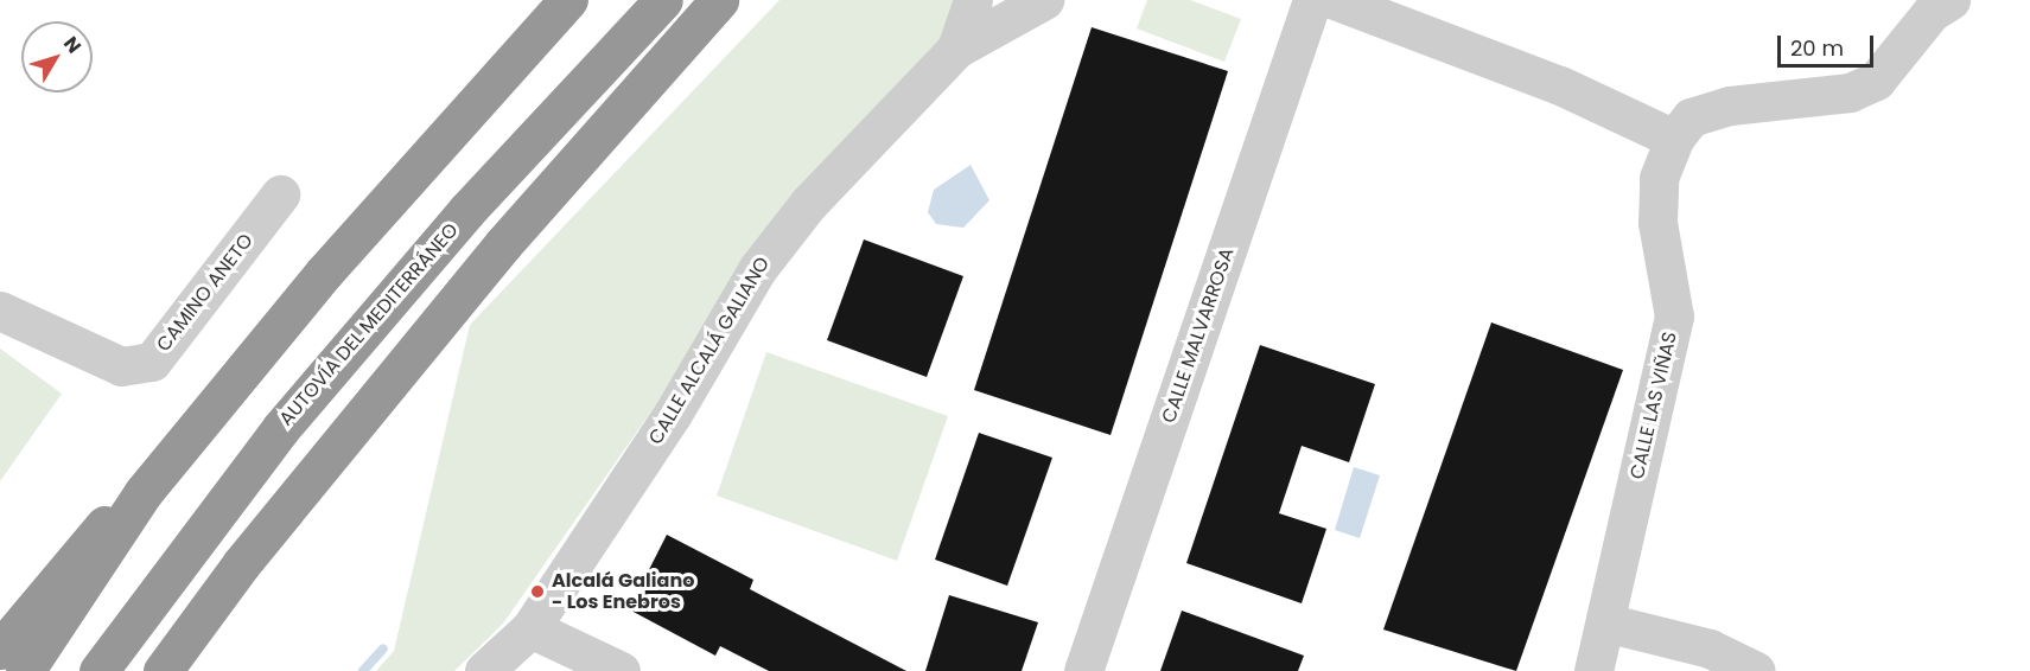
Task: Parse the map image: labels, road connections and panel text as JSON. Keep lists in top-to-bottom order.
{
  "streets": {
    "highway": ["AUTOVÍA DEL MEDITERRÁNEO"],
    "street": [
      "CAMINO ANETO",
      "CALLE MALVARROSA",
      "CALLE ALCALÁ GALIANO",
      "CALLE LAS VIÑAS"
    ]
  },
  "places": ["Alcalá Galiano - Los Enebros"],
  "scale_bar": "20 m",
  "north": "top right"
}
